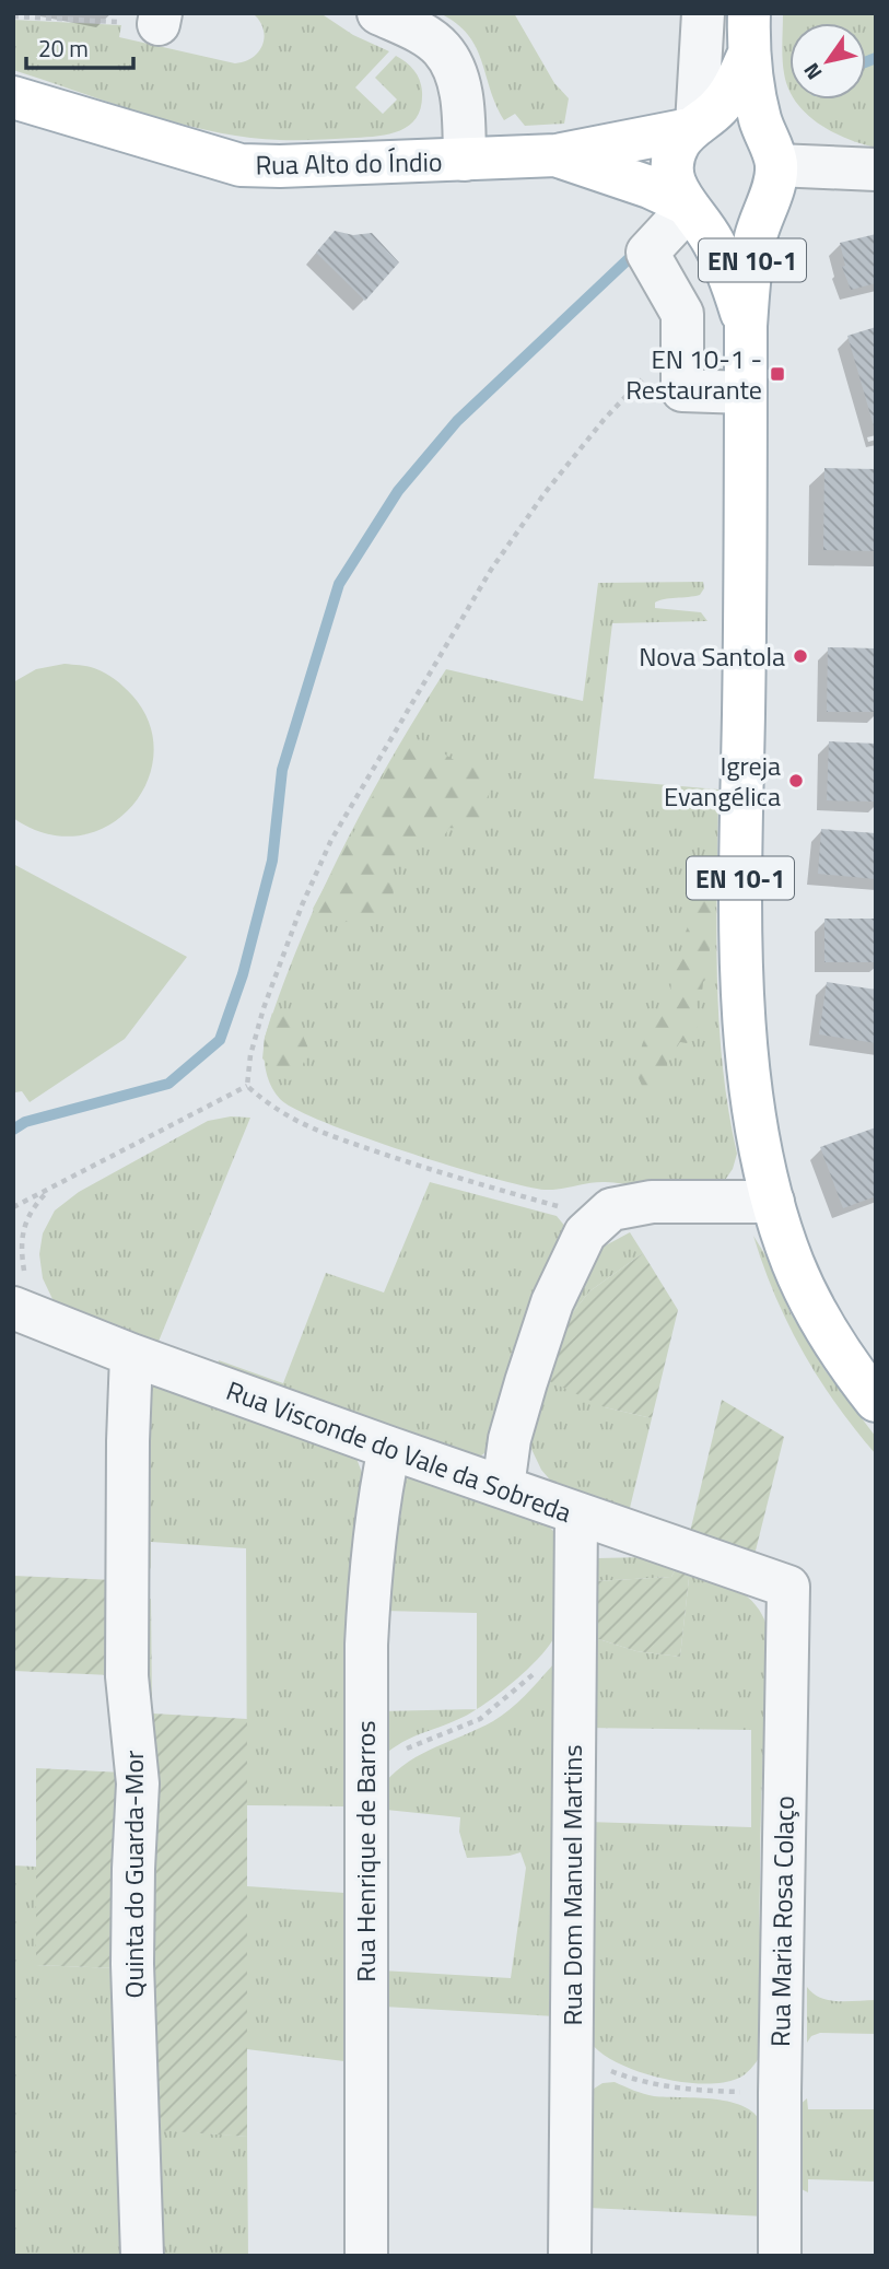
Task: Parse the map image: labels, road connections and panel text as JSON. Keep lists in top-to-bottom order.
{
  "streets": {
    "main road": ["Rua Alto do Índio", "EN 10-1"],
    "street": [
      "Rua Visconde do Vale da Sobreda",
      "Rua Henrique de Barros",
      "Quinta do Guarda-Mor",
      "Rua Dom Manuel Martins",
      "Rua Maria Rosa Colaço"
    ]
  },
  "crossings": [
    ["Rua Alto do Índio", "EN 10-1"],
    ["Rua Visconde do Vale da Sobreda", "Rua Henrique de Barros"],
    ["Rua Visconde do Vale da Sobreda", "Quinta do Guarda-Mor"],
    ["Rua Visconde do Vale da Sobreda", "Rua Dom Manuel Martins"],
    ["Rua Visconde do Vale da Sobreda", "Rua Maria Rosa Colaço"]
  ],
  "places": {
    "transit": ["EN 10-1 - Restaurante"],
    "other": ["Nova Santola", "Igreja Evangélica"]
  },
  "scale_bar": "20 m",
  "north": "bottom left"
}
